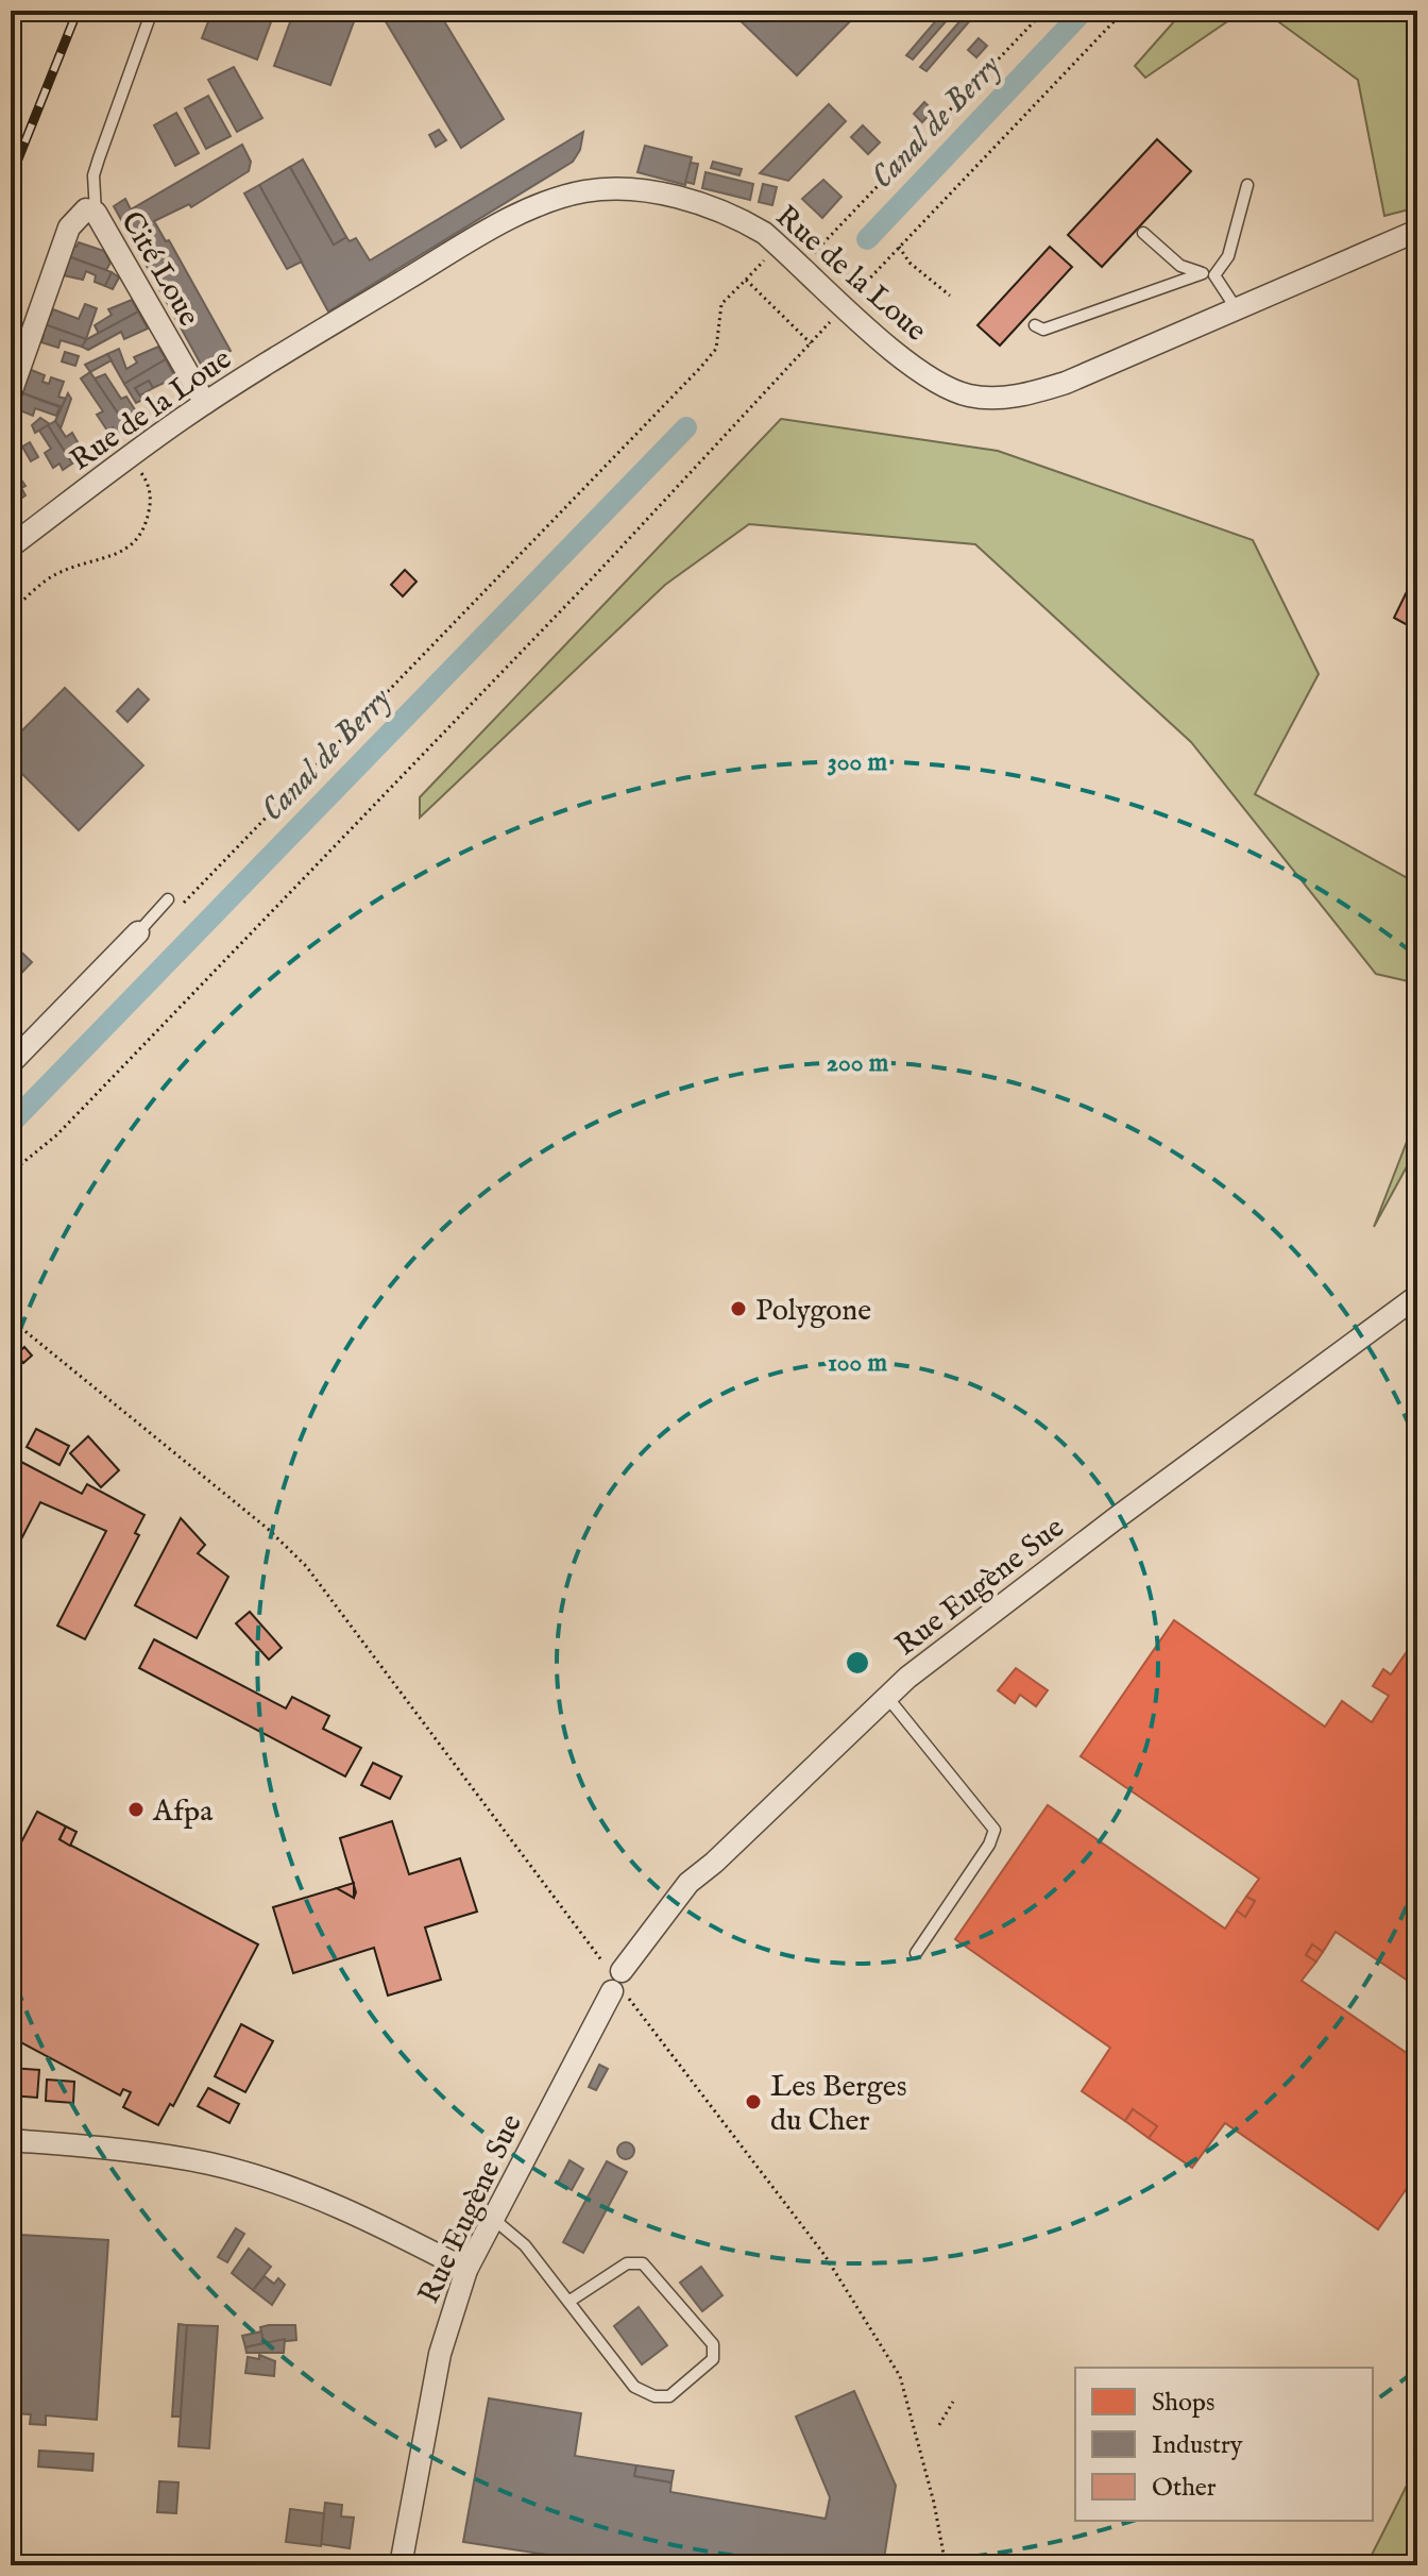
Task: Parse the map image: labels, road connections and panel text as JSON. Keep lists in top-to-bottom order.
{
  "streets": {
    "street": ["Cité Loue", "Rue de la Loue", "Rue Eugène Sue"]
  },
  "crossings": [
    ["Cité Loue", "Rue de la Loue"]
  ],
  "water": ["Canal de Berry"],
  "places": ["Polygone", "Afpa", "Les Berges du Cher"],
  "legend": ["Shops", "Industry", "Other"],
  "rings": ["300 m", "200 m", "100 m"]
}
